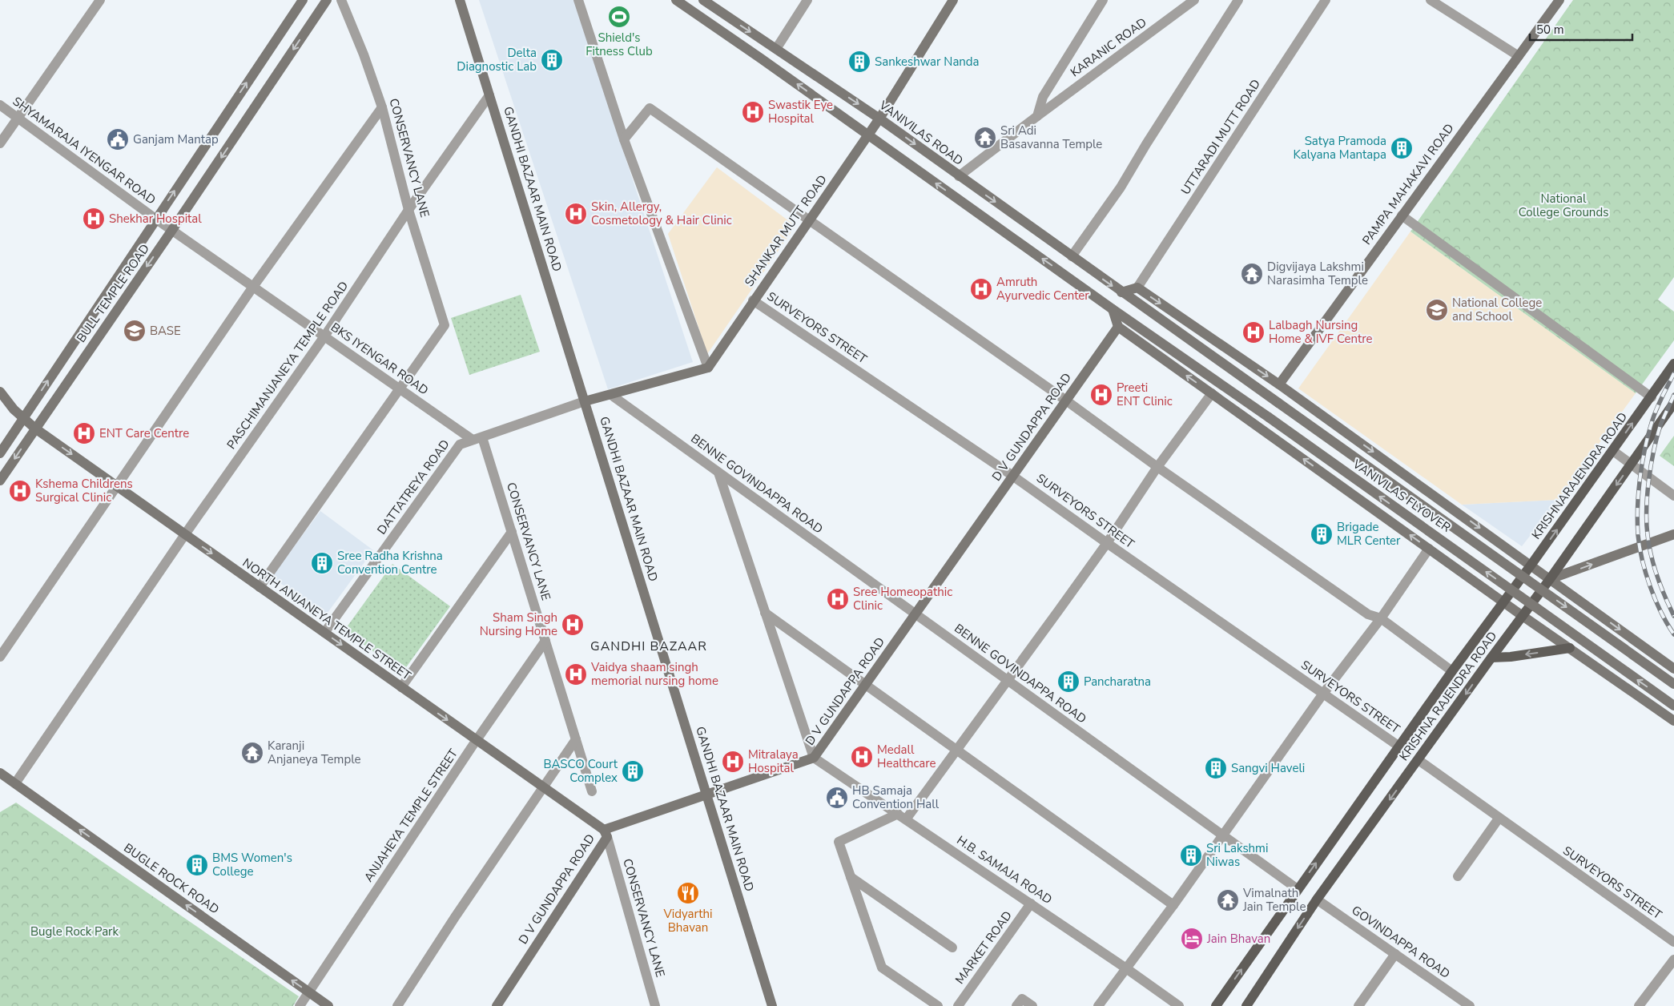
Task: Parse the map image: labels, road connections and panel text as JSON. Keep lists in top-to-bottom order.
{
  "streets": {
    "main road": [
      "VANIVILAS ROAD",
      "PAMPA MAHAKAVI ROAD",
      "GANDHI BAZAAR MAIN ROAD",
      "SHANKAR MUTT ROAD",
      "BULL TEMPLE ROAD",
      "D V GUNDAPPA ROAD",
      "KRISHNARAJENDRA ROAD",
      "VANIVILAS FLYOVER",
      "NORTH ANJANEYA TEMPLE STREET",
      "KRISHNA RAJENDRA ROAD",
      "BUGLE ROCK ROAD"
    ],
    "street": [
      "KARANIC ROAD",
      "UTTARADI MUTT ROAD",
      "SHYAMARAJA IYENGAR ROAD",
      "CONSERVANCY LANE",
      "SURVEYORS STREET",
      "BKS IYENGAR ROAD",
      "PASCHIMANJANEYA TEMPLE ROAD",
      "BENNE GOVINDAPPA ROAD",
      "DATTATREYA ROAD",
      "ANJAHEYA TEMPLE STREET",
      "H.B. SAMAJA ROAD",
      "GOVINDAPPA ROAD",
      "MARKET ROAD"
    ]
  },
  "crossings": [
    ["KARANIC ROAD", "VANIVILAS ROAD"],
    ["VANIVILAS ROAD", "SHANKAR MUTT ROAD"],
    ["VANIVILAS ROAD", "VANIVILAS FLYOVER"],
    ["SHYAMARAJA IYENGAR ROAD", "BULL TEMPLE ROAD"],
    ["SHYAMARAJA IYENGAR ROAD", "BKS IYENGAR ROAD"],
    ["CONSERVANCY LANE", "BKS IYENGAR ROAD"],
    ["CONSERVANCY LANE", "PASCHIMANJANEYA TEMPLE ROAD"],
    ["CONSERVANCY LANE", "D V GUNDAPPA ROAD"],
    ["CONSERVANCY LANE", "DATTATREYA ROAD"],
    ["CONSERVANCY LANE", "NORTH ANJANEYA TEMPLE STREET"],
    ["CONSERVANCY LANE", "ANJAHEYA TEMPLE STREET"],
    ["GANDHI BAZAAR MAIN ROAD", "PASCHIMANJANEYA TEMPLE ROAD"],
    ["GANDHI BAZAAR MAIN ROAD", "D V GUNDAPPA ROAD"],
    ["GANDHI BAZAAR MAIN ROAD", "DATTATREYA ROAD"],
    ["SHANKAR MUTT ROAD", "SURVEYORS STREET"],
    ["BULL TEMPLE ROAD", "BKS IYENGAR ROAD"],
    ["BULL TEMPLE ROAD", "NORTH ANJANEYA TEMPLE STREET"],
    ["SURVEYORS STREET", "D V GUNDAPPA ROAD"],
    ["SURVEYORS STREET", "KRISHNA RAJENDRA ROAD"],
    ["BKS IYENGAR ROAD", "PASCHIMANJANEYA TEMPLE ROAD"],
    ["BKS IYENGAR ROAD", "DATTATREYA ROAD"],
    ["PASCHIMANJANEYA TEMPLE ROAD", "NORTH ANJANEYA TEMPLE STREET"],
    ["PASCHIMANJANEYA TEMPLE ROAD", "BUGLE ROCK ROAD"],
    ["D V GUNDAPPA ROAD", "BENNE GOVINDAPPA ROAD"],
    ["D V GUNDAPPA ROAD", "NORTH ANJANEYA TEMPLE STREET"],
    ["D V GUNDAPPA ROAD", "H.B. SAMAJA ROAD"],
    ["KRISHNARAJENDRA ROAD", "KRISHNA RAJENDRA ROAD"],
    ["BENNE GOVINDAPPA ROAD", "KRISHNA RAJENDRA ROAD"],
    ["DATTATREYA ROAD", "NORTH ANJANEYA TEMPLE STREET"],
    ["NORTH ANJANEYA TEMPLE STREET", "ANJAHEYA TEMPLE STREET"],
    ["KRISHNA RAJENDRA ROAD", "GOVINDAPPA ROAD"],
    ["ANJAHEYA TEMPLE STREET", "BUGLE ROCK ROAD"],
    ["H.B. SAMAJA ROAD", "MARKET ROAD"]
  ],
  "one_way": ["KRISHNARAJENDRA ROAD", "NORTH ANJANEYA TEMPLE STREET", "BUGLE ROCK ROAD"],
  "districts": ["GANDHI BAZAAR"],
  "parks": ["National College Grounds", "Bugle Rock Park"],
  "places": {
    "sports": ["Shield's Fitness Club"],
    "building": [
      "Delta Diagnostic Lab",
      "Sankeshwar Nanda",
      "Satya Pramoda Kalyana Mantapa",
      "Brigade MLR Center",
      "Sree Radha Krishna Convention Centre",
      "Pancharatna",
      "Sangvi Haveli",
      "BASCO Court Complex",
      "Sri Lakshmi Niwas",
      "BMS Women's College"
    ],
    "hospital": [
      "Swastik Eye Hospital",
      "Skin, Allergy, Cosmetology & Hair Clinic",
      "Shekhar Hospital",
      "Amruth Ayurvedic Center",
      "Lalbagh Nursing Home & IVF Centre",
      "Preeti ENT Clinic",
      "ENT Care Centre",
      "Kshema Childrens Surgical Clinic",
      "Sree Homeopathic Clinic",
      "Sham Singh Nursing Home",
      "Vaidya shaam singh memorial nursing home",
      "Medall Healthcare",
      "Mitralaya Hospital"
    ],
    "temple": [
      "Sri Adi Basavanna Temple",
      "Digvijaya Lakshmi Narasimha Temple",
      "Karanji Anjaneya Temple",
      "Vimalnath Jain Temple"
    ],
    "public building": ["Ganjam Mantap", "HB Samaja Convention Hall"],
    "school or university": ["National College and School", "BASE"],
    "restaurant": ["Vidyarthi Bhavan"],
    "hotel": ["Jain Bhavan"]
  },
  "scale_bar": "50 m"
}
